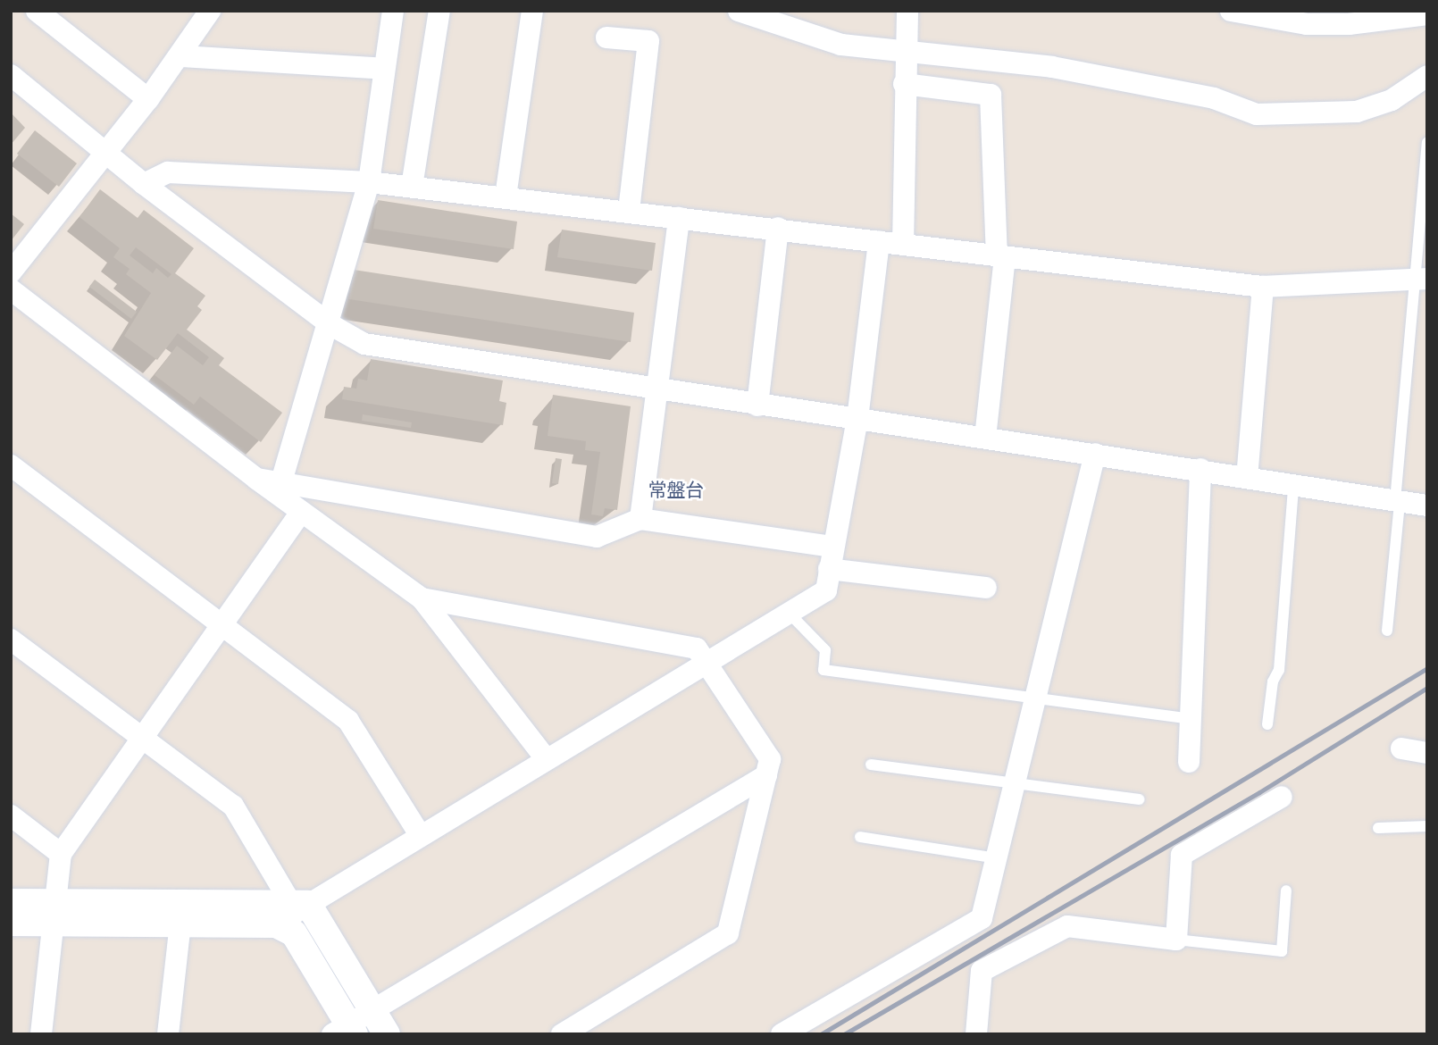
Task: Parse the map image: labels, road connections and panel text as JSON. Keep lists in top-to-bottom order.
{
  "districts": ["常盤台"]
}
